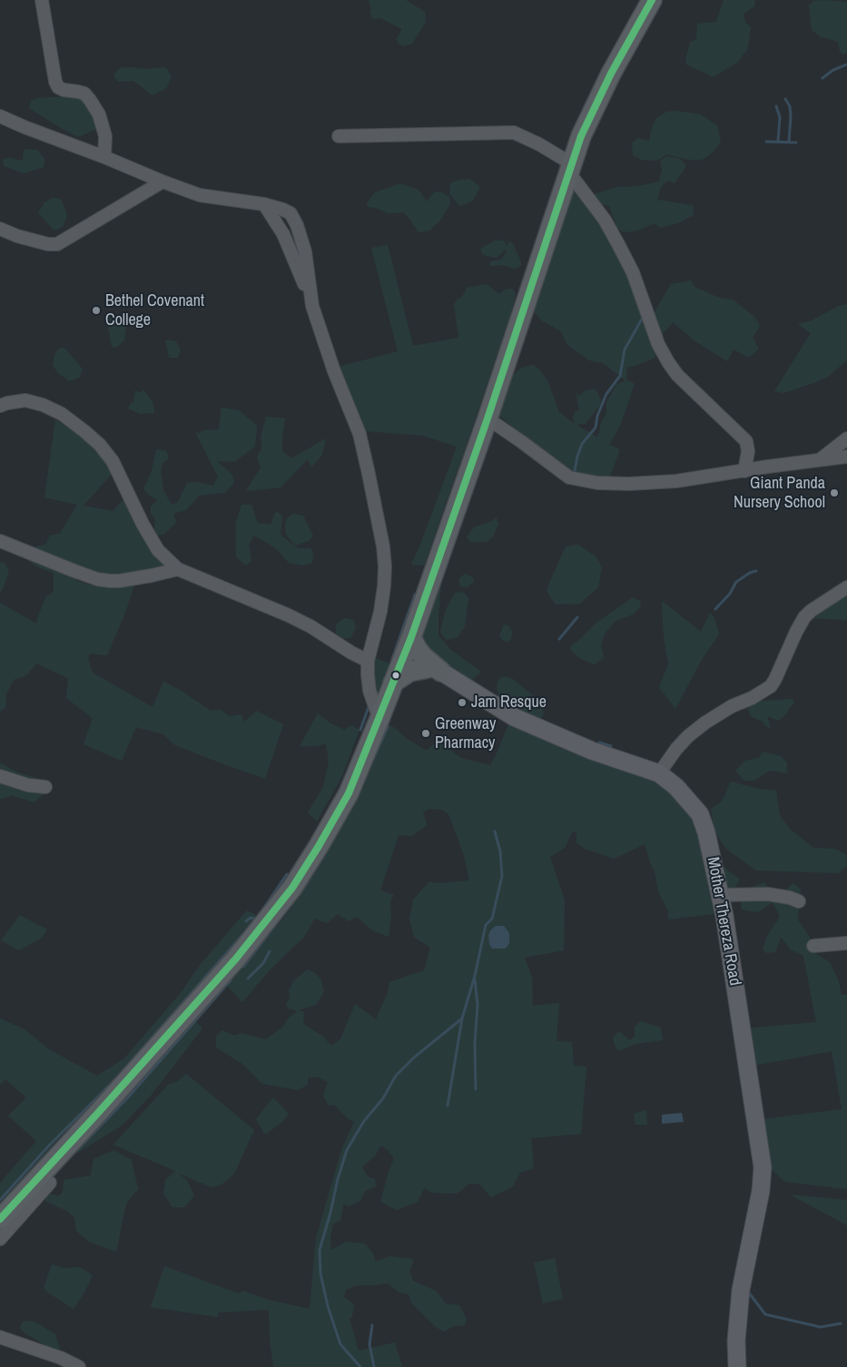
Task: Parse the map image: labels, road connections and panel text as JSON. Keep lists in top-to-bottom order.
{
  "streets": {
    "street": ["Mother Thereza Road"]
  },
  "places": [
    "Bethel Covenant College",
    "Giant Panda Nursery School",
    "Jam Resque",
    "Greenway Pharmacy"
  ]
}
